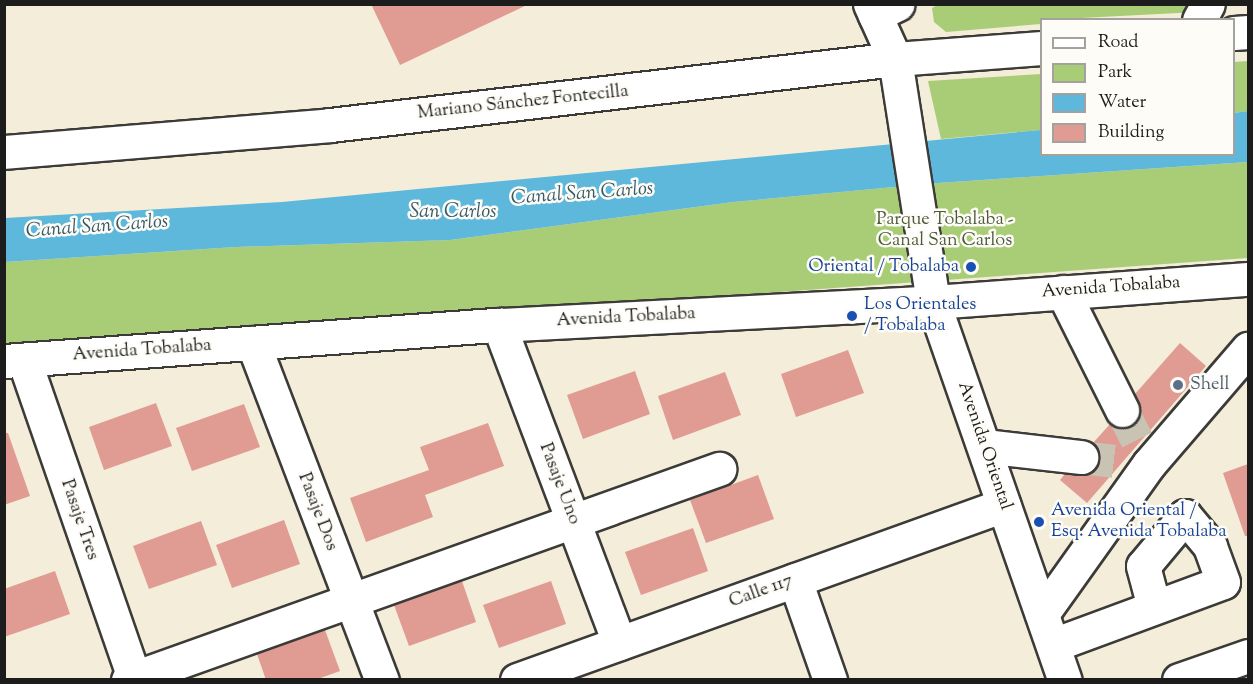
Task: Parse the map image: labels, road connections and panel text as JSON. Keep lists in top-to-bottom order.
{
  "streets": {
    "street": [
      "Mariano Sánchez Fontecilla",
      "Avenida Tobalaba",
      "Avenida Oriental",
      "Pasaje Uno",
      "Pasaje Dos",
      "Pasaje Tres",
      "Calle 117"
    ]
  },
  "crossings": [
    ["Mariano Sánchez Fontecilla", "Avenida Oriental"],
    ["Avenida Tobalaba", "Avenida Oriental"],
    ["Avenida Tobalaba", "Pasaje Uno"],
    ["Avenida Tobalaba", "Pasaje Dos"],
    ["Avenida Tobalaba", "Pasaje Tres"],
    ["Avenida Oriental", "Calle 117"],
    ["Pasaje Uno", "Calle 117"]
  ],
  "water": ["Canal San Carlos", "San Carlos"],
  "parks": ["Parque Tobalaba - Canal San Carlos"],
  "places": [
    "Oriental / Tobalaba",
    "Los Orientales / Tobalaba",
    "Shell",
    "Avenida Oriental / Esq. Avenida Tobalaba"
  ],
  "legend": [
    "Road",
    "Park",
    "Water",
    "Building"
  ]
}
